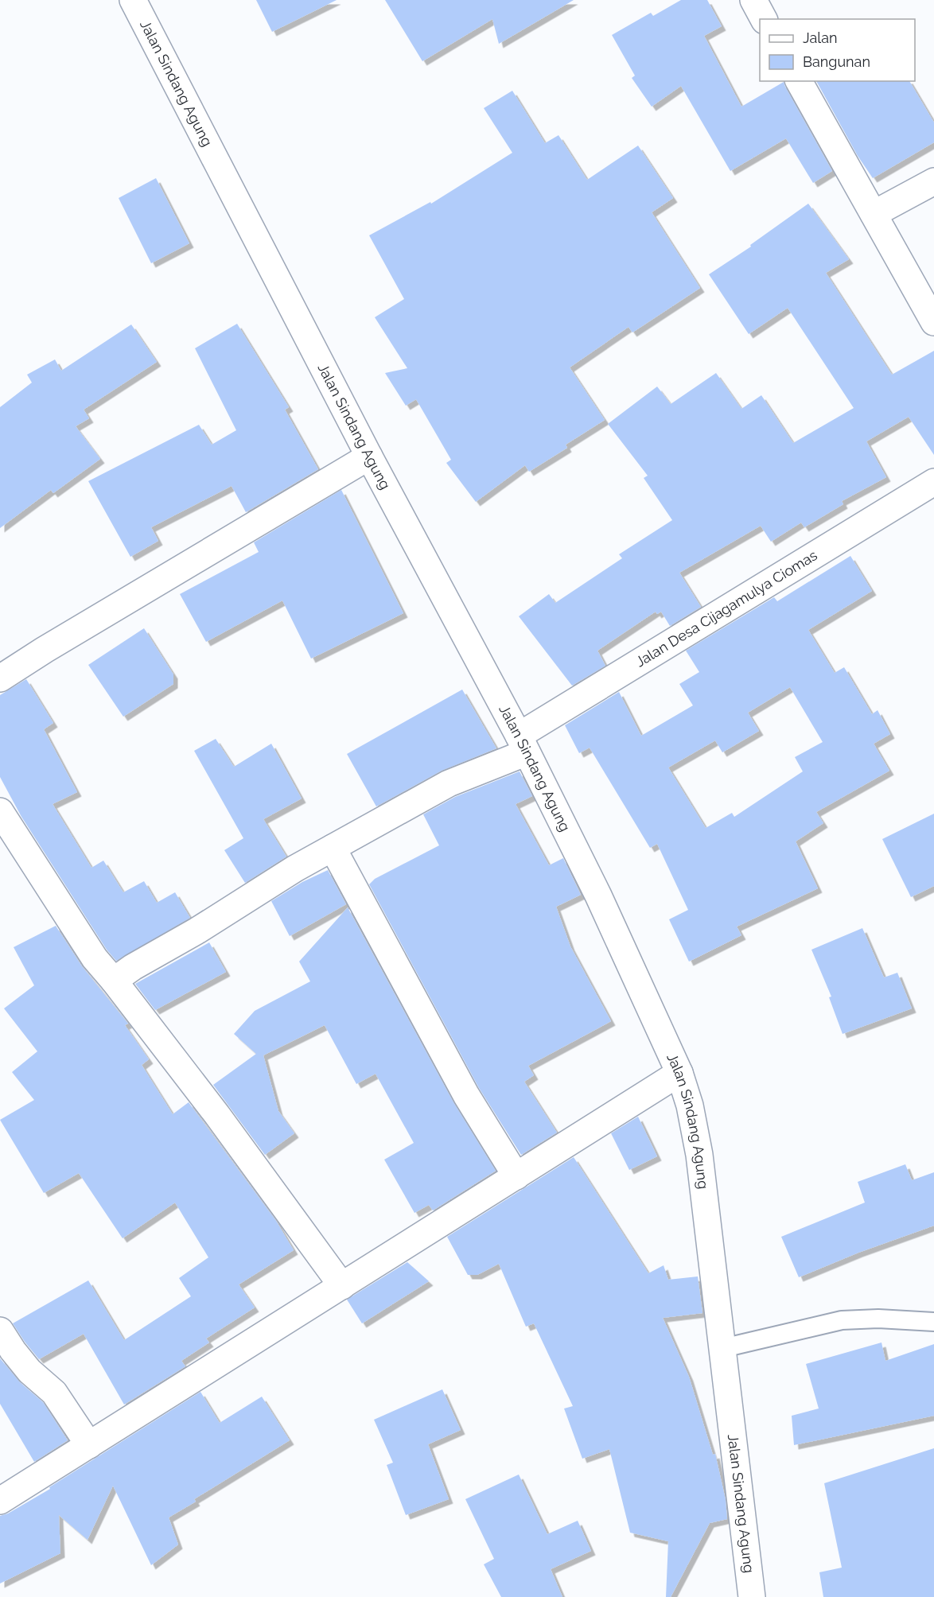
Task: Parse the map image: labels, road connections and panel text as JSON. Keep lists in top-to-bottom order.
{
  "streets": {
    "street": ["Jalan Sindang Agung", "Jalan Desa Cijagamulya Ciomas"]
  },
  "crossings": [
    ["Jalan Sindang Agung", "Jalan Desa Cijagamulya Ciomas"]
  ],
  "legend": ["Jalan", "Bangunan"]
}
